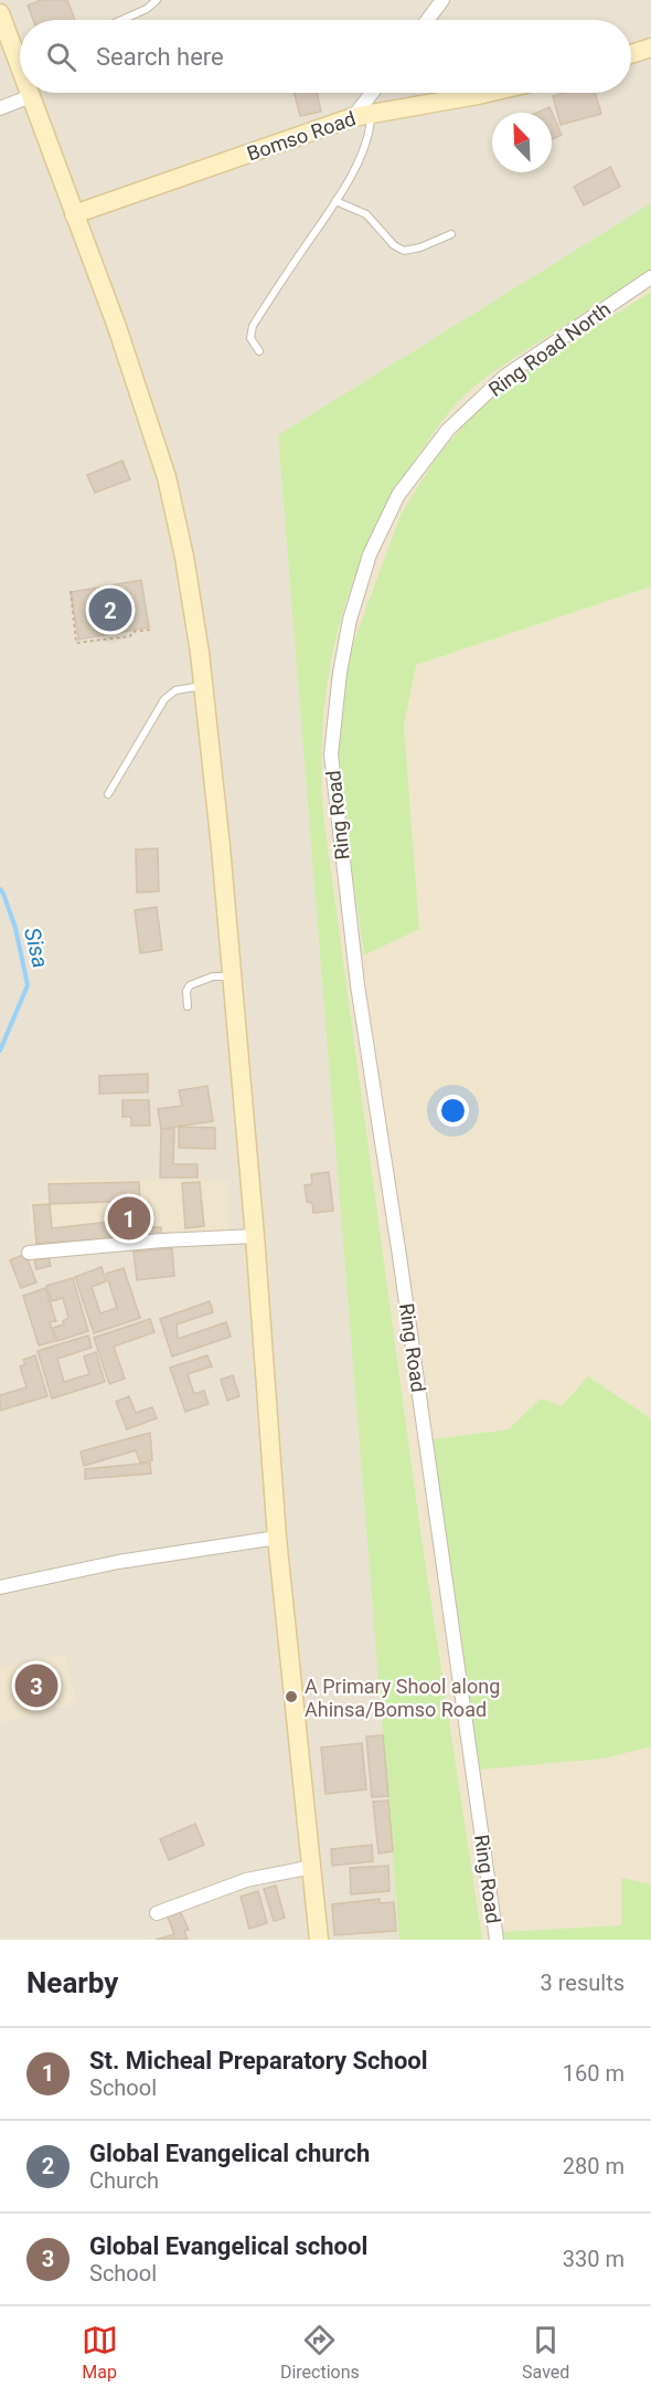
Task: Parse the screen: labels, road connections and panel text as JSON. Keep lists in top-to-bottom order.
{
  "streets": {
    "street": ["Bomso Road", "Ring Road North", "Ring Road"]
  },
  "crossings": [
    ["Ring Road North", "Ring Road"]
  ],
  "water": ["Sisa"],
  "places": ["A Primary Shool along Ahinsa/Bomso Road"],
  "north": "top left",
  "page": {
    "search": "Search here",
    "pins": ["2", "1", "3"],
    "heading": ["Nearby", "3 results"],
    "list": [
      {
        "mark": "1",
        "name": "St. Micheal Preparatory School",
        "note": "School",
        "value": "160 m"
      },
      {
        "mark": "2",
        "name": "Global Evangelical church",
        "note": "Church",
        "value": "280 m"
      },
      {
        "mark": "3",
        "name": "Global Evangelical school",
        "note": "School",
        "value": "330 m"
      }
    ],
    "nav": ["Map", "Directions", "Saved"]
  }
}
